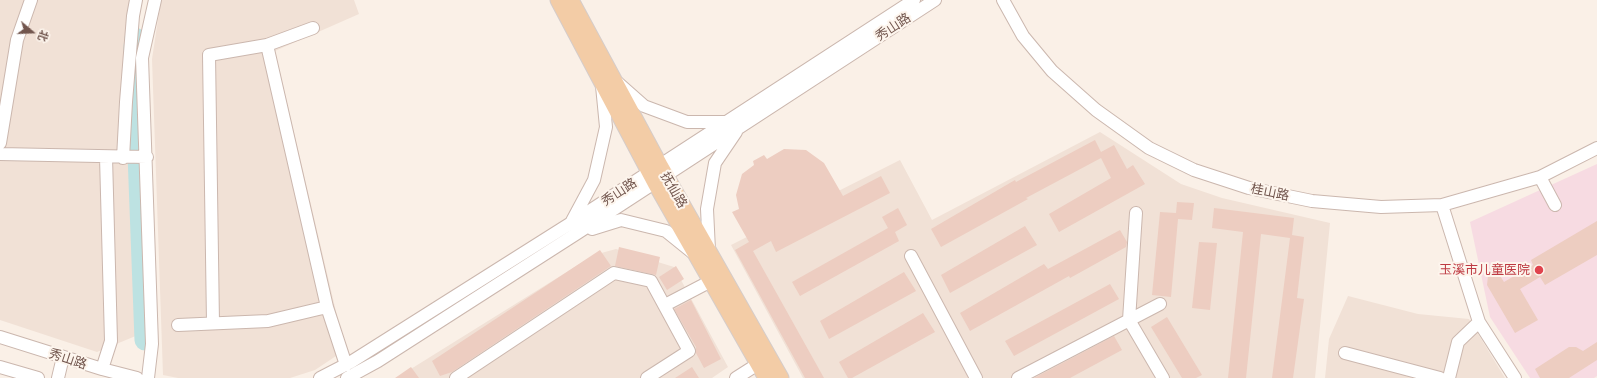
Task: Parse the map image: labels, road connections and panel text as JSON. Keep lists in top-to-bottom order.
{
  "streets": {
    "main road": ["抚仙路"],
    "street": ["秀山路", "桂山路"]
  },
  "crossings": [
    ["秀山路", "抚仙路"]
  ],
  "places": ["玉溪市儿童医院"],
  "north": "right"
}
